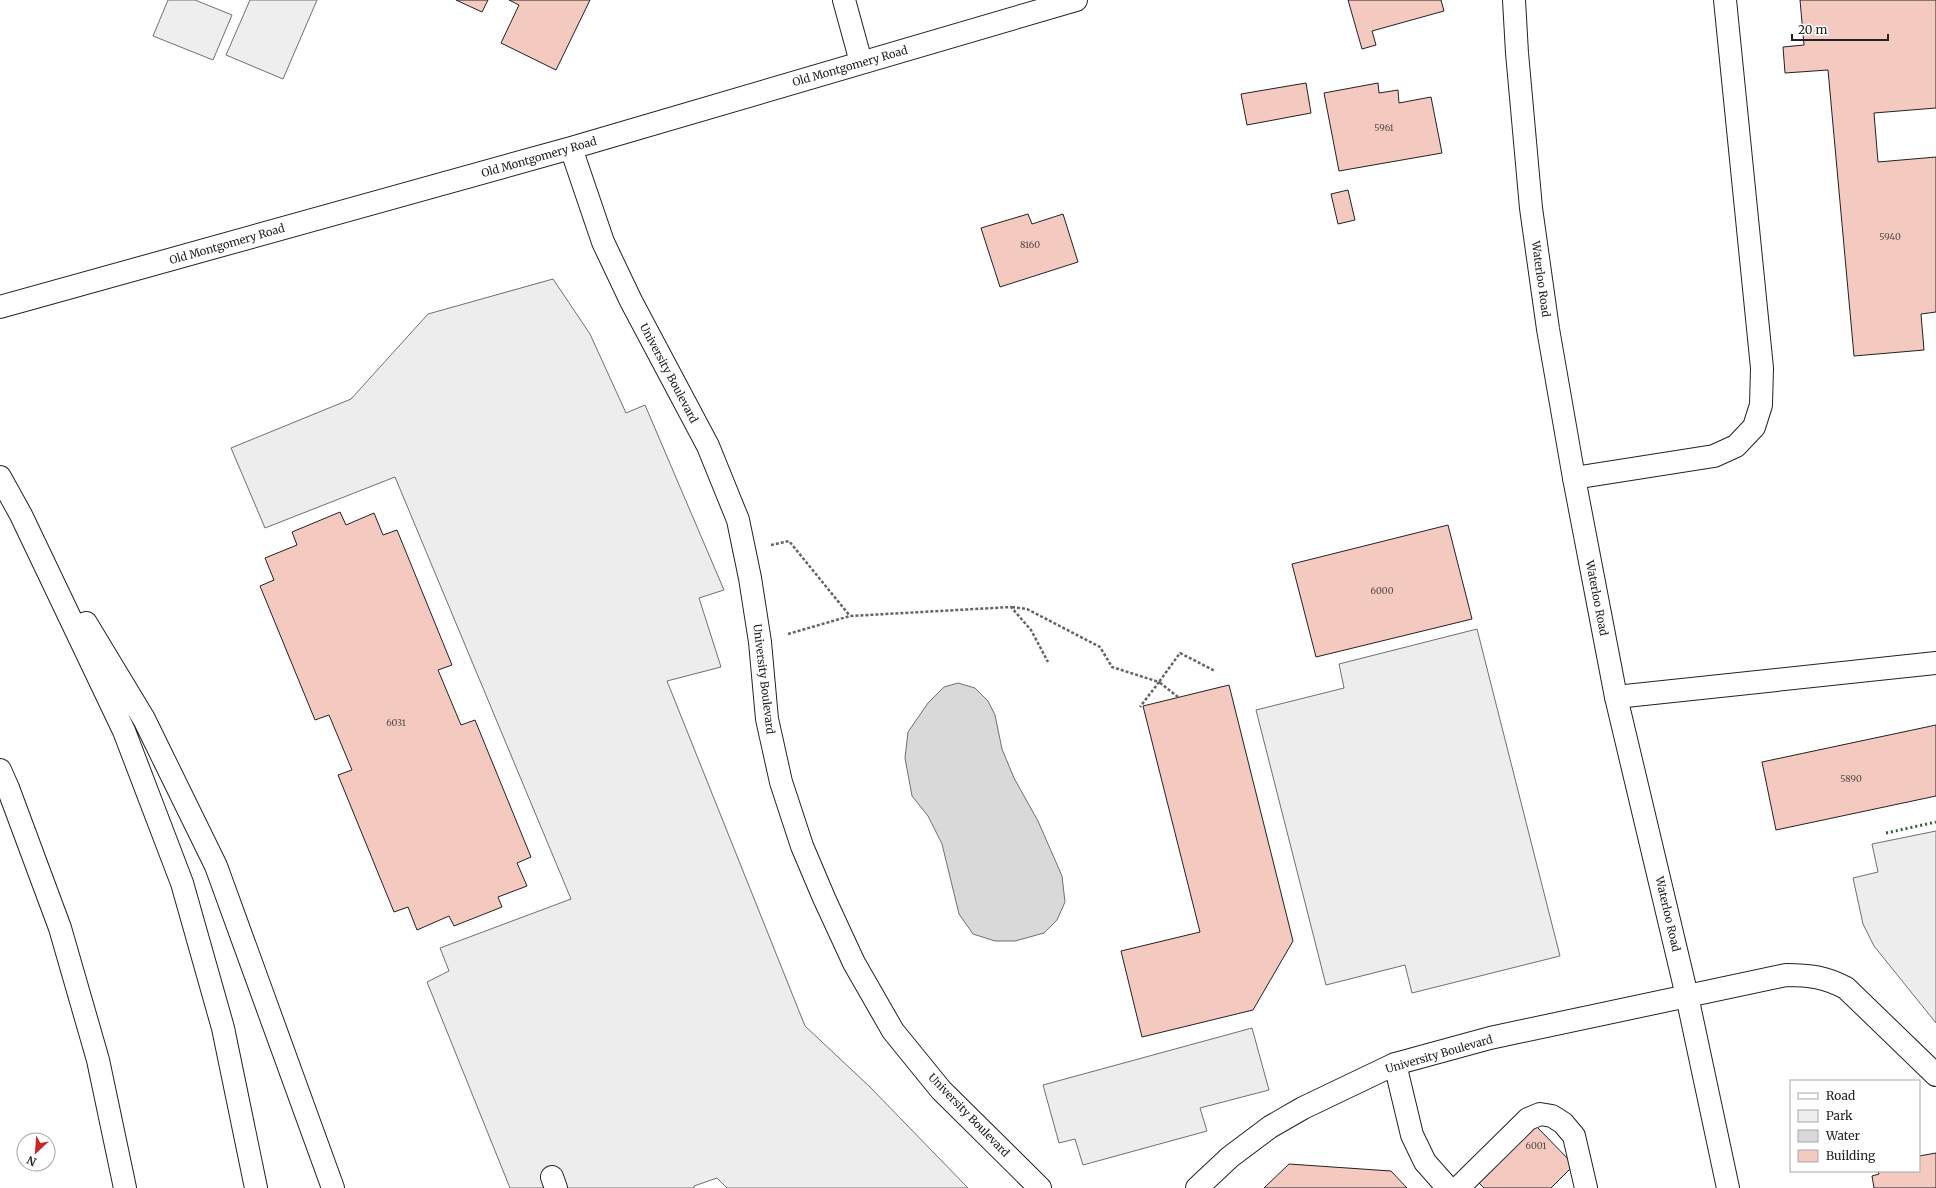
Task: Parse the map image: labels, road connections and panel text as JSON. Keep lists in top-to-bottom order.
{
  "streets": {
    "main road": ["Old Montgomery Road", "Waterloo Road", "University Boulevard"]
  },
  "crossings": [
    ["Old Montgomery Road", "University Boulevard"],
    ["Waterloo Road", "University Boulevard"]
  ],
  "house_numbers": [
    "5961",
    "5940",
    "8160",
    "6000",
    "6031",
    "5890",
    "6001"
  ],
  "legend": [
    "Road",
    "Park",
    "Water",
    "Building"
  ],
  "scale_bar": "20 m",
  "north": "bottom left"
}
